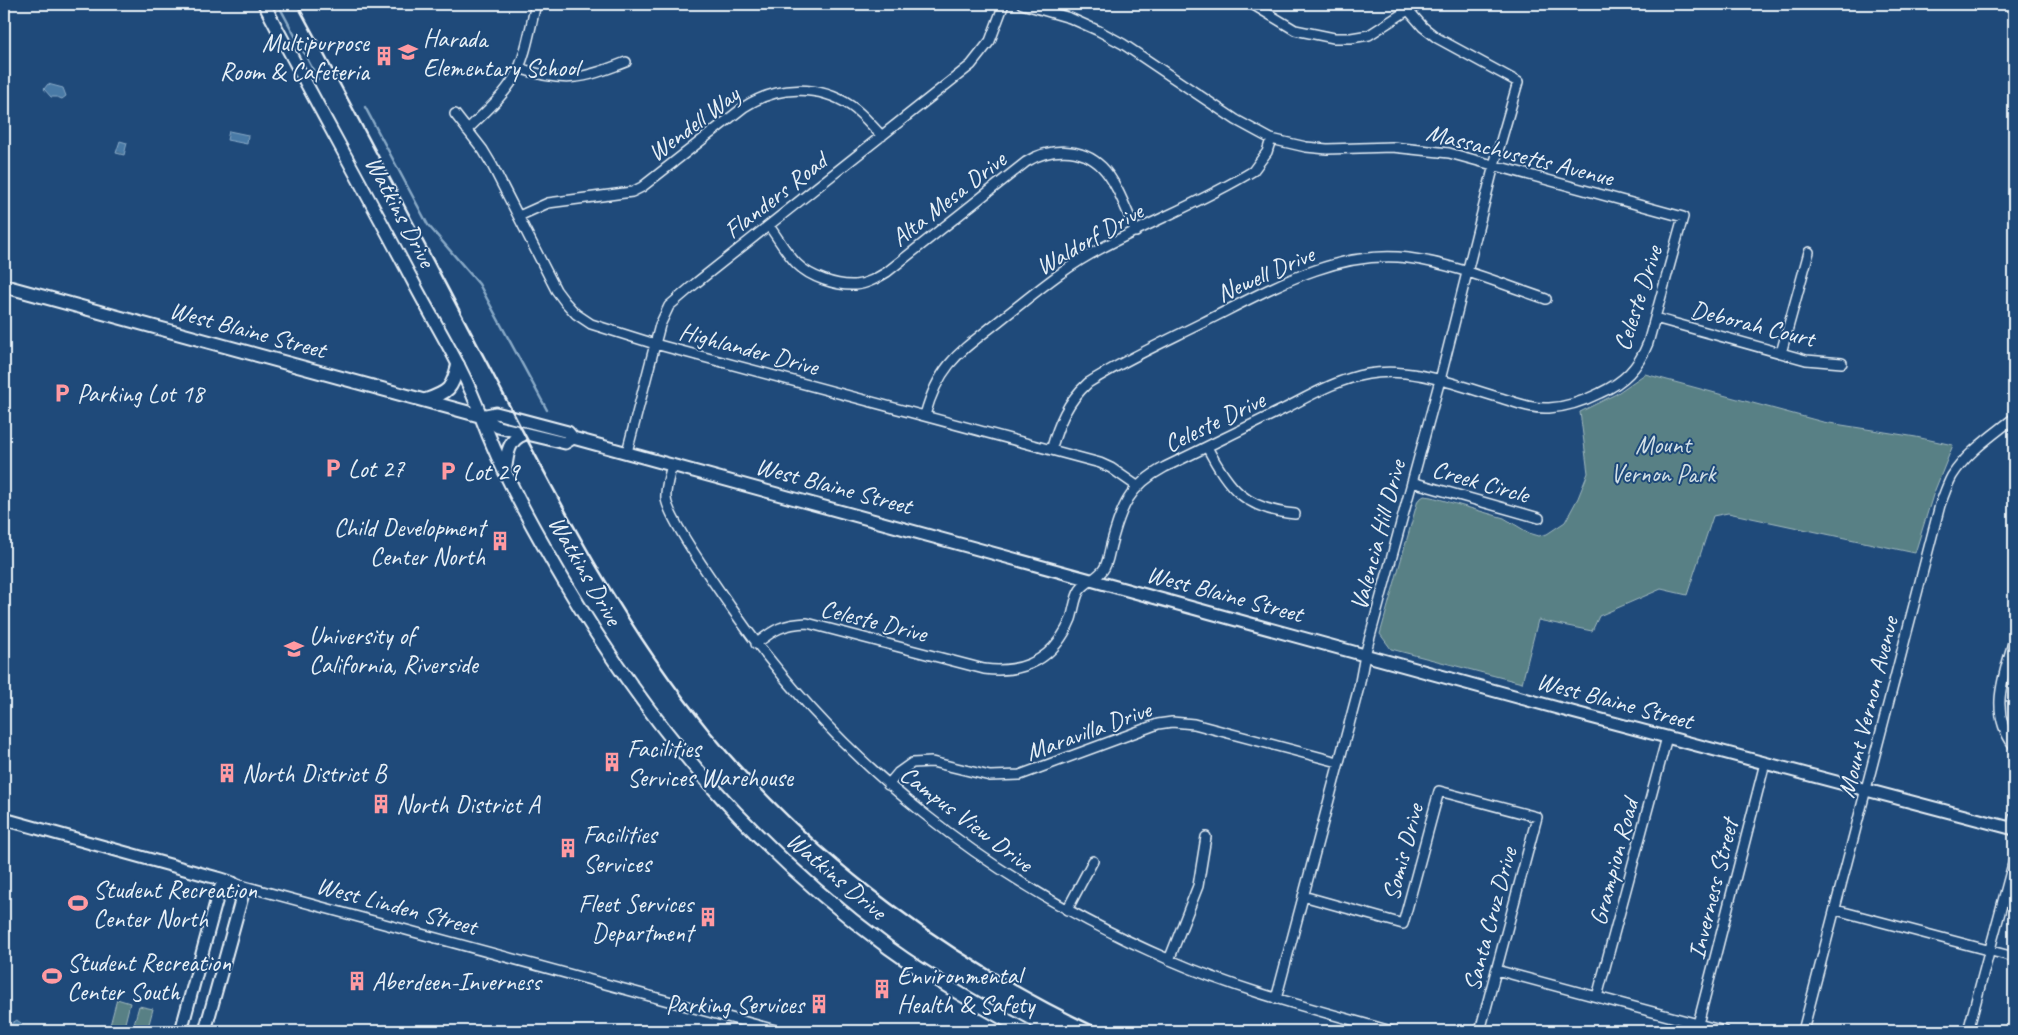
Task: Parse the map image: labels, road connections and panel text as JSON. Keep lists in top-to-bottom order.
{
  "streets": {
    "main road": ["Watkins Drive", "West Blaine Street"],
    "street": [
      "Wendell Way",
      "Massachusetts Avenue",
      "Flanders Road",
      "Alta Mesa Drive",
      "Waldorf Drive",
      "Newell Drive",
      "Celeste Drive",
      "Deborah Court",
      "Highlander Drive",
      "Creek Circle",
      "Valencia Hill Drive",
      "Mount Vernon Avenue",
      "Maravilla Drive",
      "Campus View Drive",
      "Somis Drive",
      "Grampion Road",
      "Inverness Street",
      "West Linden Street",
      "Santa Cruz Drive"
    ]
  },
  "crossings": [
    ["Wendell Way", "Flanders Road"],
    ["Wendell Way", "Highlander Drive"],
    ["Massachusetts Avenue", "Waldorf Drive"],
    ["Massachusetts Avenue", "Celeste Drive"],
    ["Massachusetts Avenue", "Valencia Hill Drive"],
    ["Flanders Road", "Alta Mesa Drive"],
    ["Flanders Road", "West Blaine Street"],
    ["Flanders Road", "Highlander Drive"],
    ["Alta Mesa Drive", "Waldorf Drive"],
    ["Watkins Drive", "West Blaine Street"],
    ["Waldorf Drive", "Highlander Drive"],
    ["Newell Drive", "Highlander Drive"],
    ["Newell Drive", "Valencia Hill Drive"],
    ["Celeste Drive", "Deborah Court"],
    ["Celeste Drive", "West Blaine Street"],
    ["Celeste Drive", "Highlander Drive"],
    ["Celeste Drive", "Valencia Hill Drive"],
    ["Celeste Drive", "Campus View Drive"],
    ["West Blaine Street", "Valencia Hill Drive"],
    ["West Blaine Street", "Mount Vernon Avenue"],
    ["West Blaine Street", "Campus View Drive"],
    ["West Blaine Street", "Grampion Road"],
    ["West Blaine Street", "Inverness Street"],
    ["Creek Circle", "Valencia Hill Drive"],
    ["Valencia Hill Drive", "Maravilla Drive"],
    ["Valencia Hill Drive", "Campus View Drive"],
    ["Valencia Hill Drive", "Somis Drive"],
    ["Maravilla Drive", "Campus View Drive"],
    ["Somis Drive", "Santa Cruz Drive"]
  ],
  "parks": ["Mount Vernon Park"],
  "places": {
    "school or university": ["Harada Elementary School", "University of California, Riverside"],
    "building": [
      "Multipurpose Room & Cafeteria",
      "Child Development Center North",
      "Facilities Services Warehouse",
      "North District B",
      "North District A",
      "Facilities Services",
      "Fleet Services Department",
      "Aberdeen-Inverness",
      "Environmental Health & Safety",
      "Parking Services"
    ],
    "parking": ["Parking Lot 18", "Lot 27", "Lot 29"],
    "sports": ["Student Recreation Center North", "Student Recreation Center South"]
  }
}
